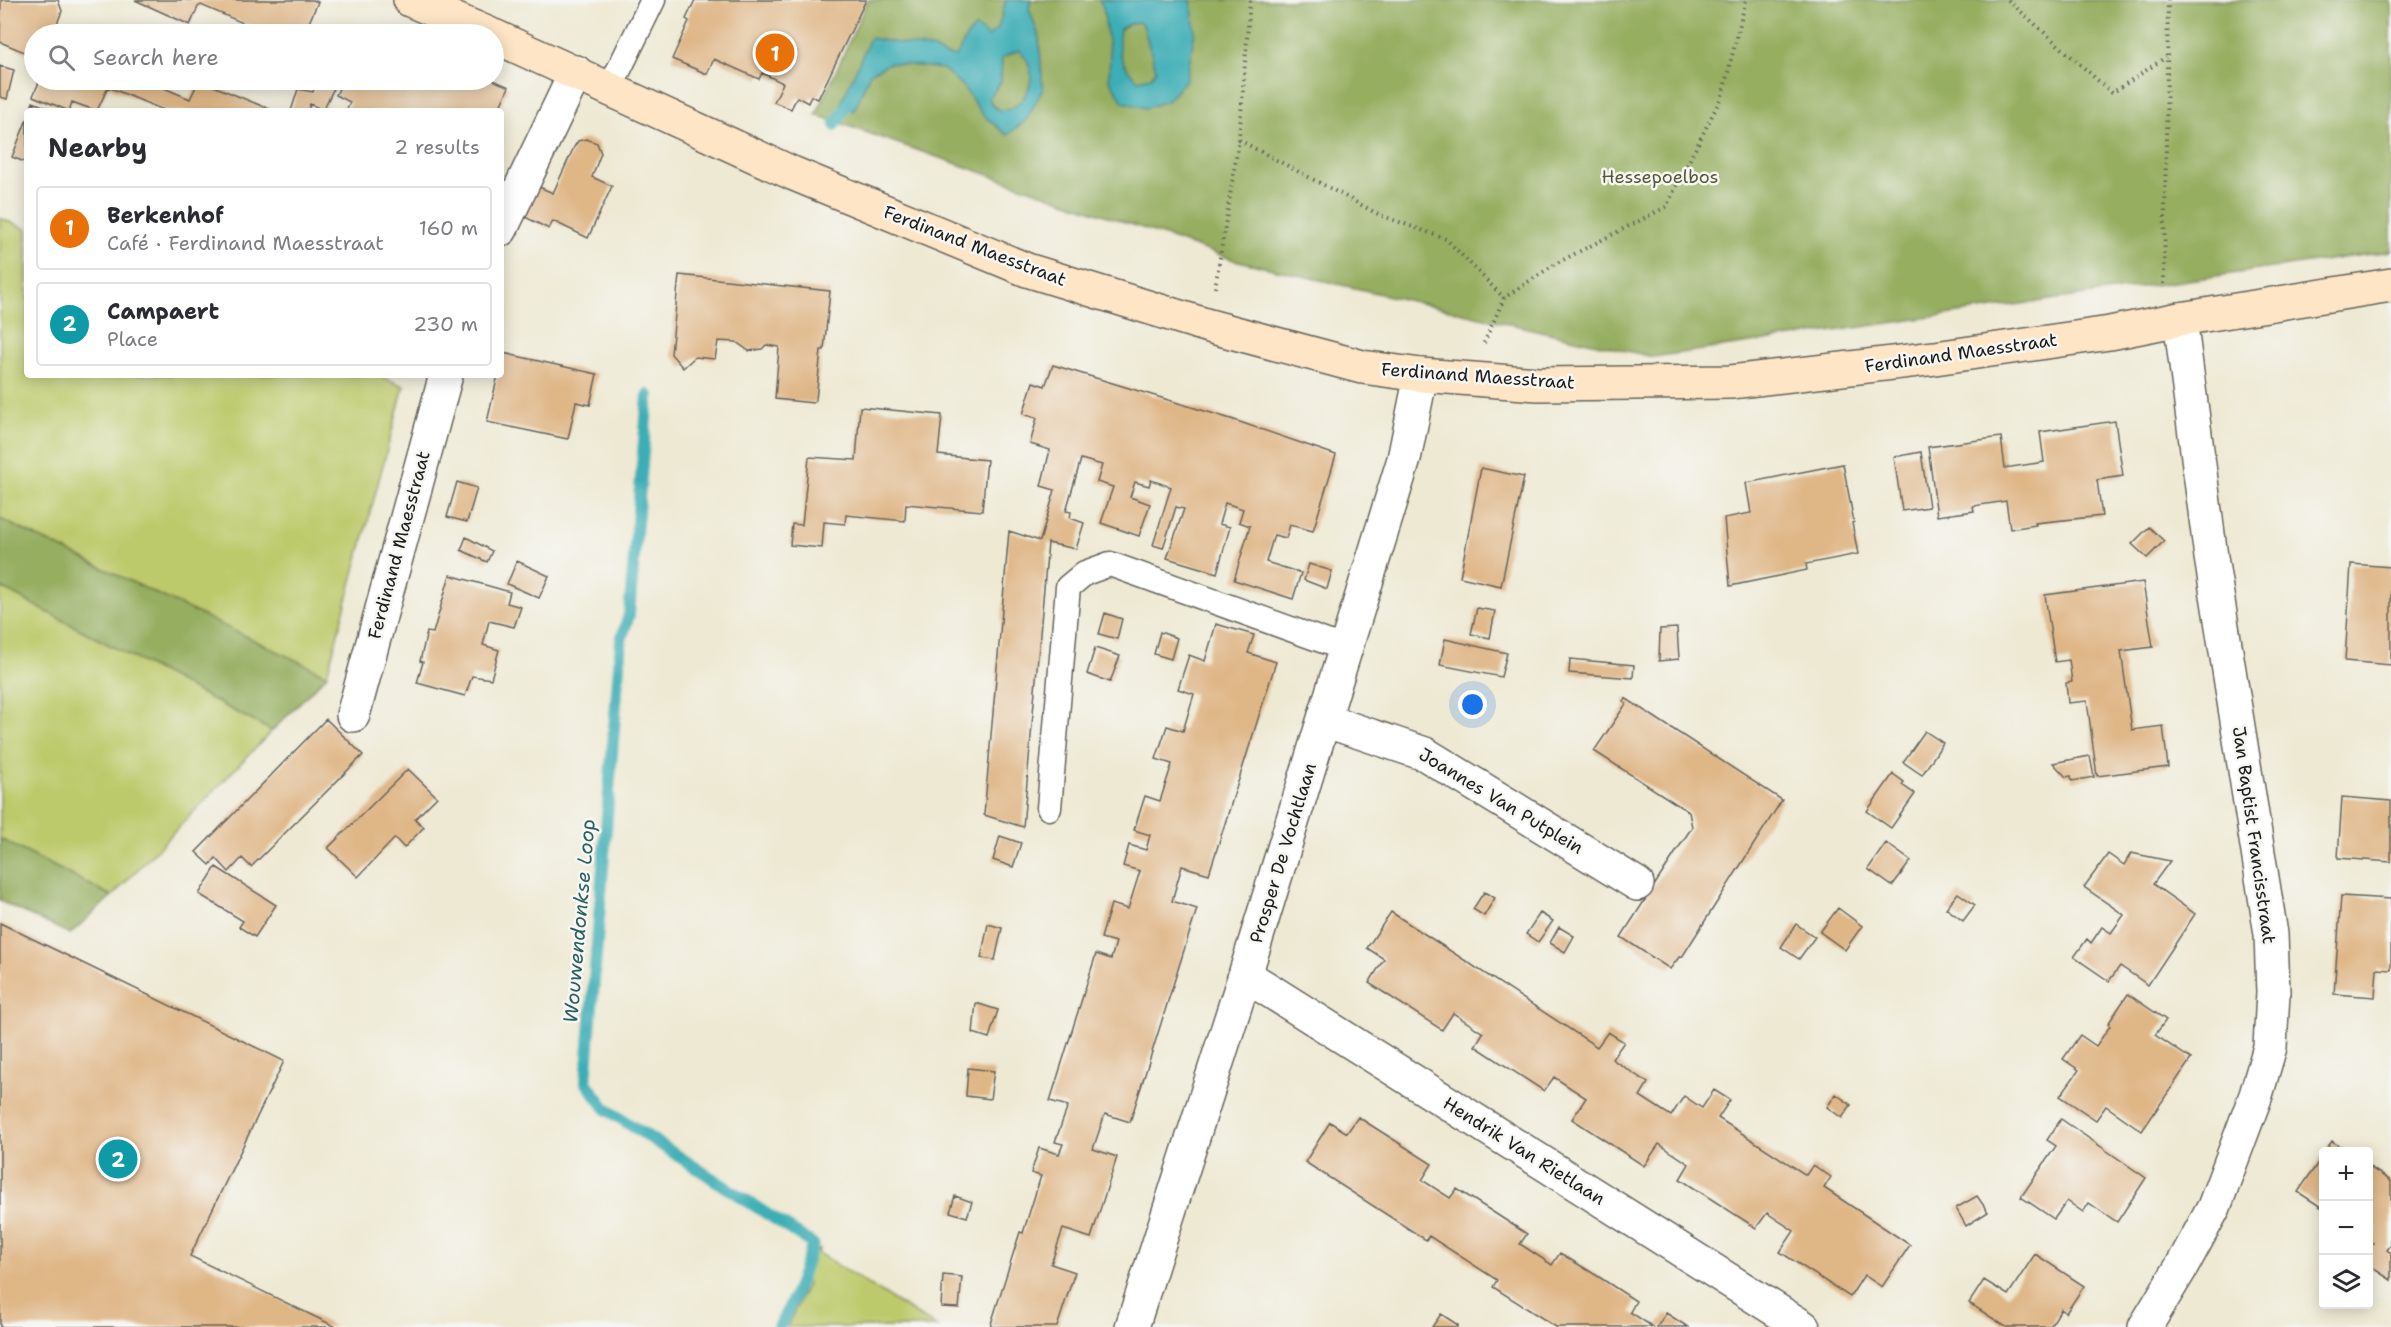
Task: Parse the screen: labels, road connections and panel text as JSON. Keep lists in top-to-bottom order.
{
  "streets": {
    "street": [
      "Ferdinand Maesstraat",
      "Joannes Van Putplein",
      "Jan Baptist Francisstraat",
      "Prosper De Vochtlaan",
      "Hendrik Van Rietlaan"
    ]
  },
  "crossings": [
    ["Ferdinand Maesstraat", "Jan Baptist Francisstraat"],
    ["Ferdinand Maesstraat", "Prosper De Vochtlaan"],
    ["Joannes Van Putplein", "Prosper De Vochtlaan"],
    ["Prosper De Vochtlaan", "Hendrik Van Rietlaan"]
  ],
  "water": ["Wouwendonkse Loop"],
  "parks": ["Hessepoelbos"],
  "page": {
    "search": "Search here",
    "pins": ["1", "2"],
    "heading": ["Nearby", "2 results"],
    "list": [
      {
        "mark": "1",
        "name": "Berkenhof",
        "note": "Café · Ferdinand Maesstraat",
        "value": "160 m"
      },
      {
        "mark": "2",
        "name": "Campaert",
        "note": "Place",
        "value": "230 m"
      }
    ],
    "map_buttons": ["+", "−"]
  }
}
